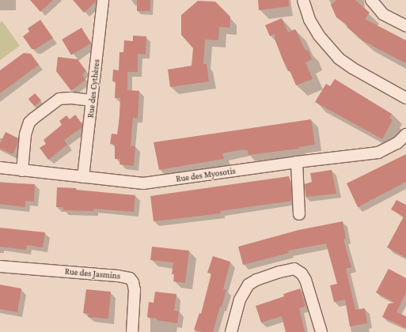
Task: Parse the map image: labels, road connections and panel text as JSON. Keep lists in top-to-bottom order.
{
  "streets": {
    "street": ["Rue des Cythères", "Rue des Myosotis", "Rue des Jasmins"]
  },
  "crossings": [
    ["Rue des Cythères", "Rue des Myosotis"]
  ]
}
